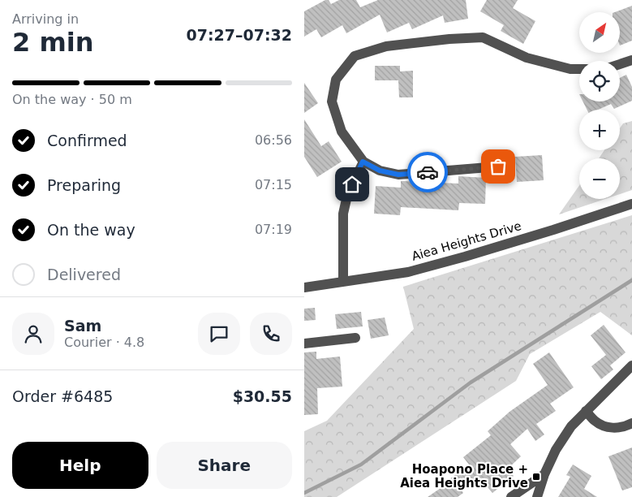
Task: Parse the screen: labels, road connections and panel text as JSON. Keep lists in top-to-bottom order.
{
  "streets": {
    "street": ["Aiea Heights Drive"]
  },
  "places": {
    "transit": ["Hoapono Place + Aiea Heights Drive"]
  },
  "north": "top right",
  "page": {
    "heading": ["2 min", "Arriving in", "07:27–07:32"],
    "panel": [
      "Sam",
      "Courier · 4.8",
      "Order #6485",
      "$30.55"
    ],
    "map_buttons": ["+", "−"],
    "bar": "On the way · 50 m",
    "list": [
      ["Confirmed", "06:56"],
      ["Preparing", "07:15"],
      ["On the way", "07:19"],
      "Delivered"
    ],
    "buttons": ["Help", "Share"]
  }
}
